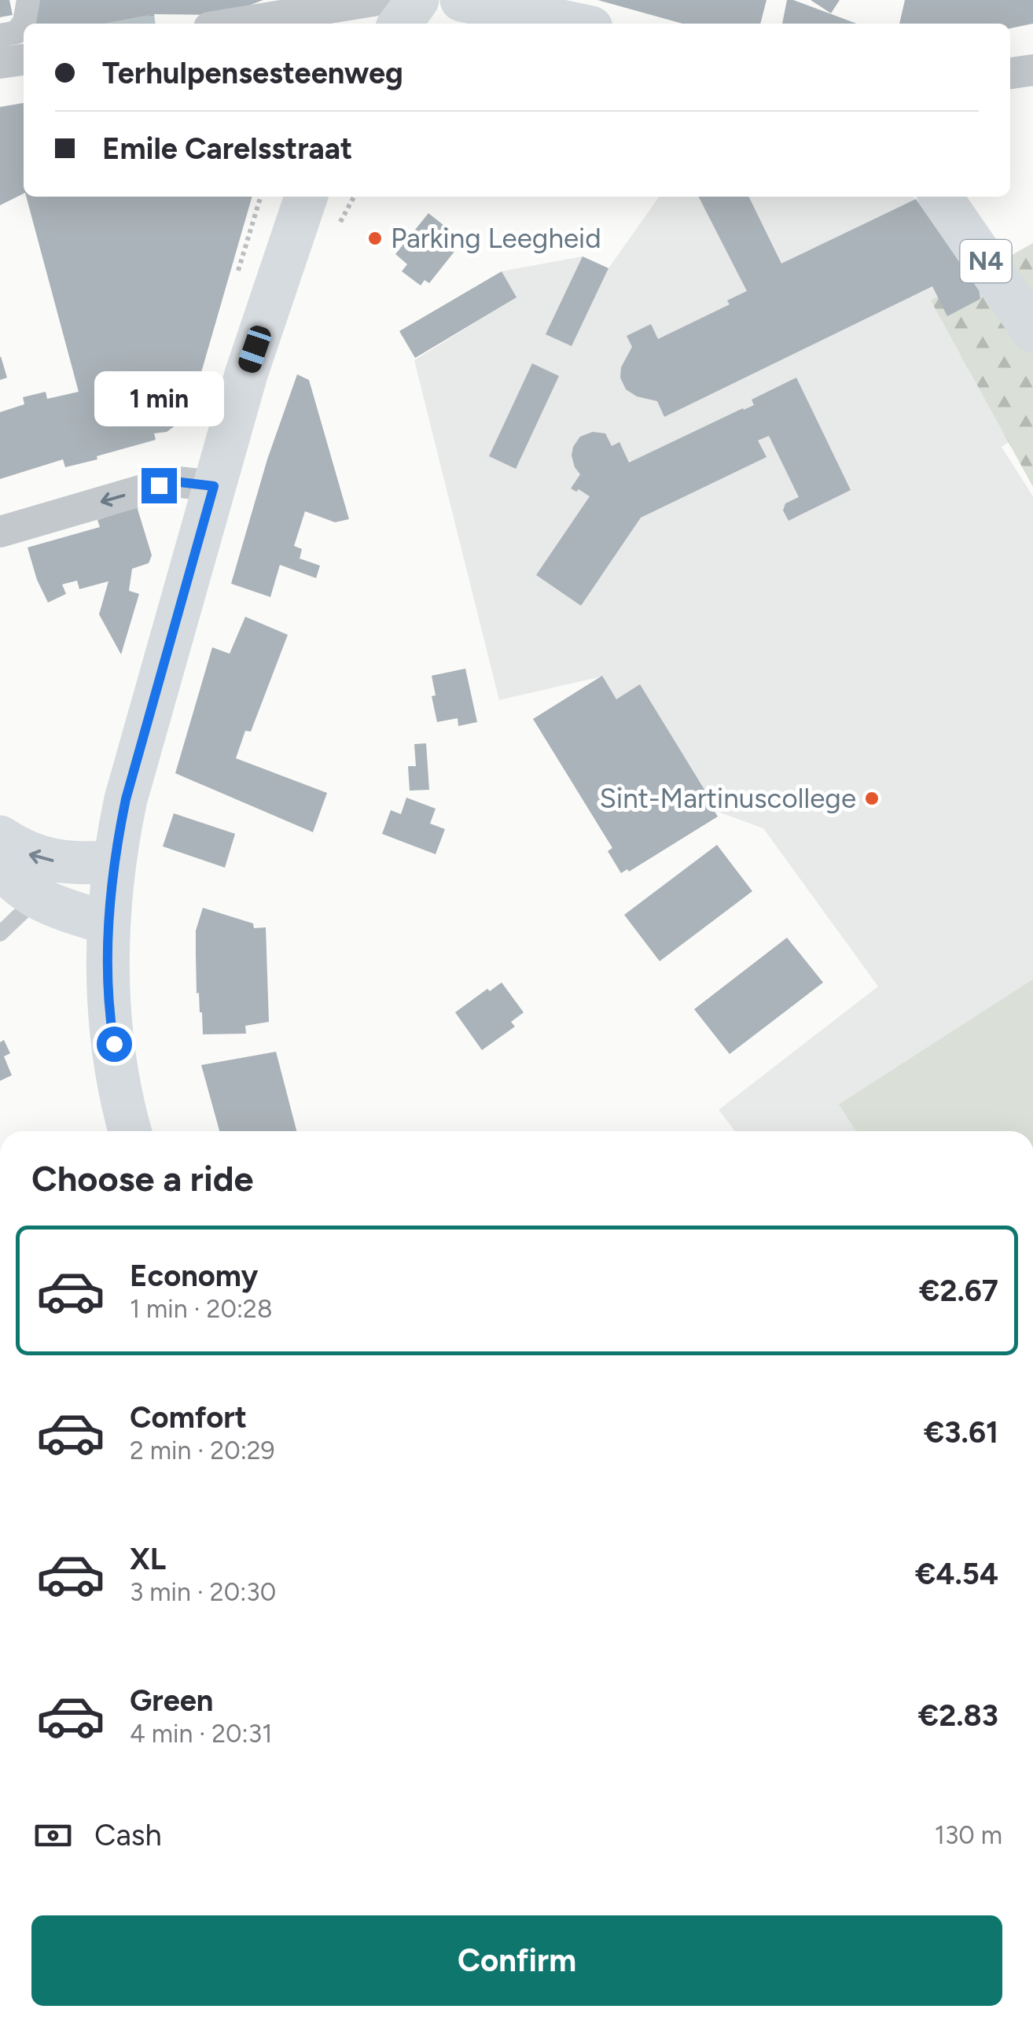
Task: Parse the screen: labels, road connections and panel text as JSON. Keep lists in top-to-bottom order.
{
  "streets": {
    "main road": ["N4"]
  },
  "places": ["Parking Leegheid", "Sint-Martinuscollege"],
  "page": {
    "banner": ["Terhulpensesteenweg", "Emile Carelsstraat"],
    "bubble": "1 min",
    "heading": "Choose a ride",
    "list": [
      {
        "name": "Economy",
        "note": "1 min · 20:28",
        "value": "€2.67"
      },
      {
        "name": "Comfort",
        "note": "2 min · 20:29",
        "value": "€3.61"
      },
      {
        "name": "XL",
        "note": "3 min · 20:30",
        "value": "€4.54"
      },
      {
        "name": "Green",
        "note": "4 min · 20:31",
        "value": "€2.83"
      }
    ],
    "pay": ["Cash", "130 m"],
    "buttons": "Confirm"
  }
}
